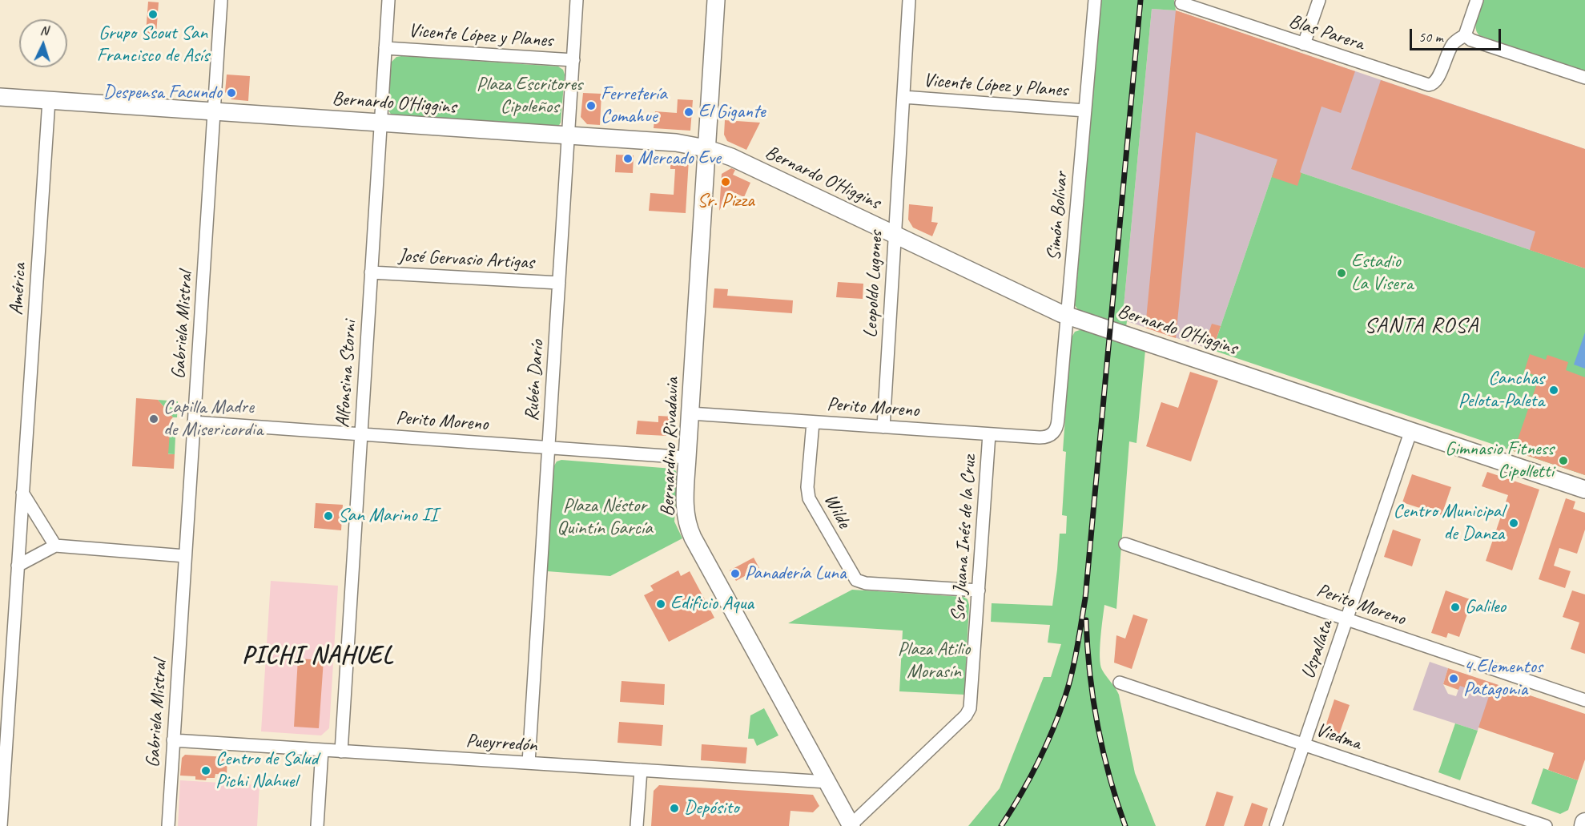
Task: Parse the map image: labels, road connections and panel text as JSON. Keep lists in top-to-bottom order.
{
  "streets": {
    "main road": ["Bernardo O'Higgins", "Bernardino Rivadavia"],
    "street": [
      "Blas Parera",
      "Vicente López y Planes",
      "Simón Bolívar",
      "José Gervasio Artigas",
      "Leopoldo Lugones",
      "América",
      "Gabriela Mistral",
      "Alfonsina Storni",
      "Rubén Darío",
      "Perito Moreno",
      "Wilde",
      "Sor Juana Inés de la Cruz",
      "Uspallata",
      "Viedma",
      "Pueyrredón"
    ]
  },
  "crossings": [
    ["Vicente López y Planes", "Simón Bolívar"],
    ["Vicente López y Planes", "Leopoldo Lugones"],
    ["Vicente López y Planes", "Alfonsina Storni"],
    ["Vicente López y Planes", "Rubén Darío"],
    ["Bernardo O'Higgins", "Simón Bolívar"],
    ["Bernardo O'Higgins", "Leopoldo Lugones"],
    ["Bernardo O'Higgins", "América"],
    ["Bernardo O'Higgins", "Gabriela Mistral"],
    ["Bernardo O'Higgins", "Alfonsina Storni"],
    ["Bernardo O'Higgins", "Rubén Darío"],
    ["Bernardo O'Higgins", "Bernardino Rivadavia"],
    ["Bernardo O'Higgins", "Uspallata"],
    ["Simón Bolívar", "Perito Moreno"],
    ["José Gervasio Artigas", "Alfonsina Storni"],
    ["José Gervasio Artigas", "Rubén Darío"],
    ["Leopoldo Lugones", "Perito Moreno"],
    ["Gabriela Mistral", "Perito Moreno"],
    ["Gabriela Mistral", "Pueyrredón"],
    ["Alfonsina Storni", "Perito Moreno"],
    ["Alfonsina Storni", "Pueyrredón"],
    ["Rubén Darío", "Perito Moreno"],
    ["Rubén Darío", "Pueyrredón"],
    ["Perito Moreno", "Bernardino Rivadavia"],
    ["Perito Moreno", "Wilde"],
    ["Perito Moreno", "Sor Juana Inés de la Cruz"],
    ["Perito Moreno", "Uspallata"],
    ["Bernardino Rivadavia", "Sor Juana Inés de la Cruz"],
    ["Bernardino Rivadavia", "Pueyrredón"],
    ["Wilde", "Sor Juana Inés de la Cruz"],
    ["Uspallata", "Viedma"]
  ],
  "districts": ["SANTA ROSA", "PICHI NAHUEL"],
  "parks": ["Plaza Escritores Cipoleños", "Plaza Néstor Quintín García", "Plaza Atilio Morasín"],
  "places": [
    "Grupo Scout San Francisco de Asís",
    "Despensa Facundo",
    "Ferretería Comahue",
    "El Gigante",
    "Mercado Eve",
    "Sr. Pizza",
    "Estadio La Visera",
    "Canchas Pelota-Paleta",
    "Capilla Madre de Misericordia",
    "Gimnasio Fitness Cipolletti",
    "San Marino II",
    "Centro Municipal de Danza",
    "Panadería Luna",
    "Edificio Aqua",
    "Galileo",
    "4 Elementos Patagonia",
    "Centro de Salud Pichi Nahuel",
    "Depósito"
  ],
  "scale_bar": "50 m",
  "north": "top"
}
